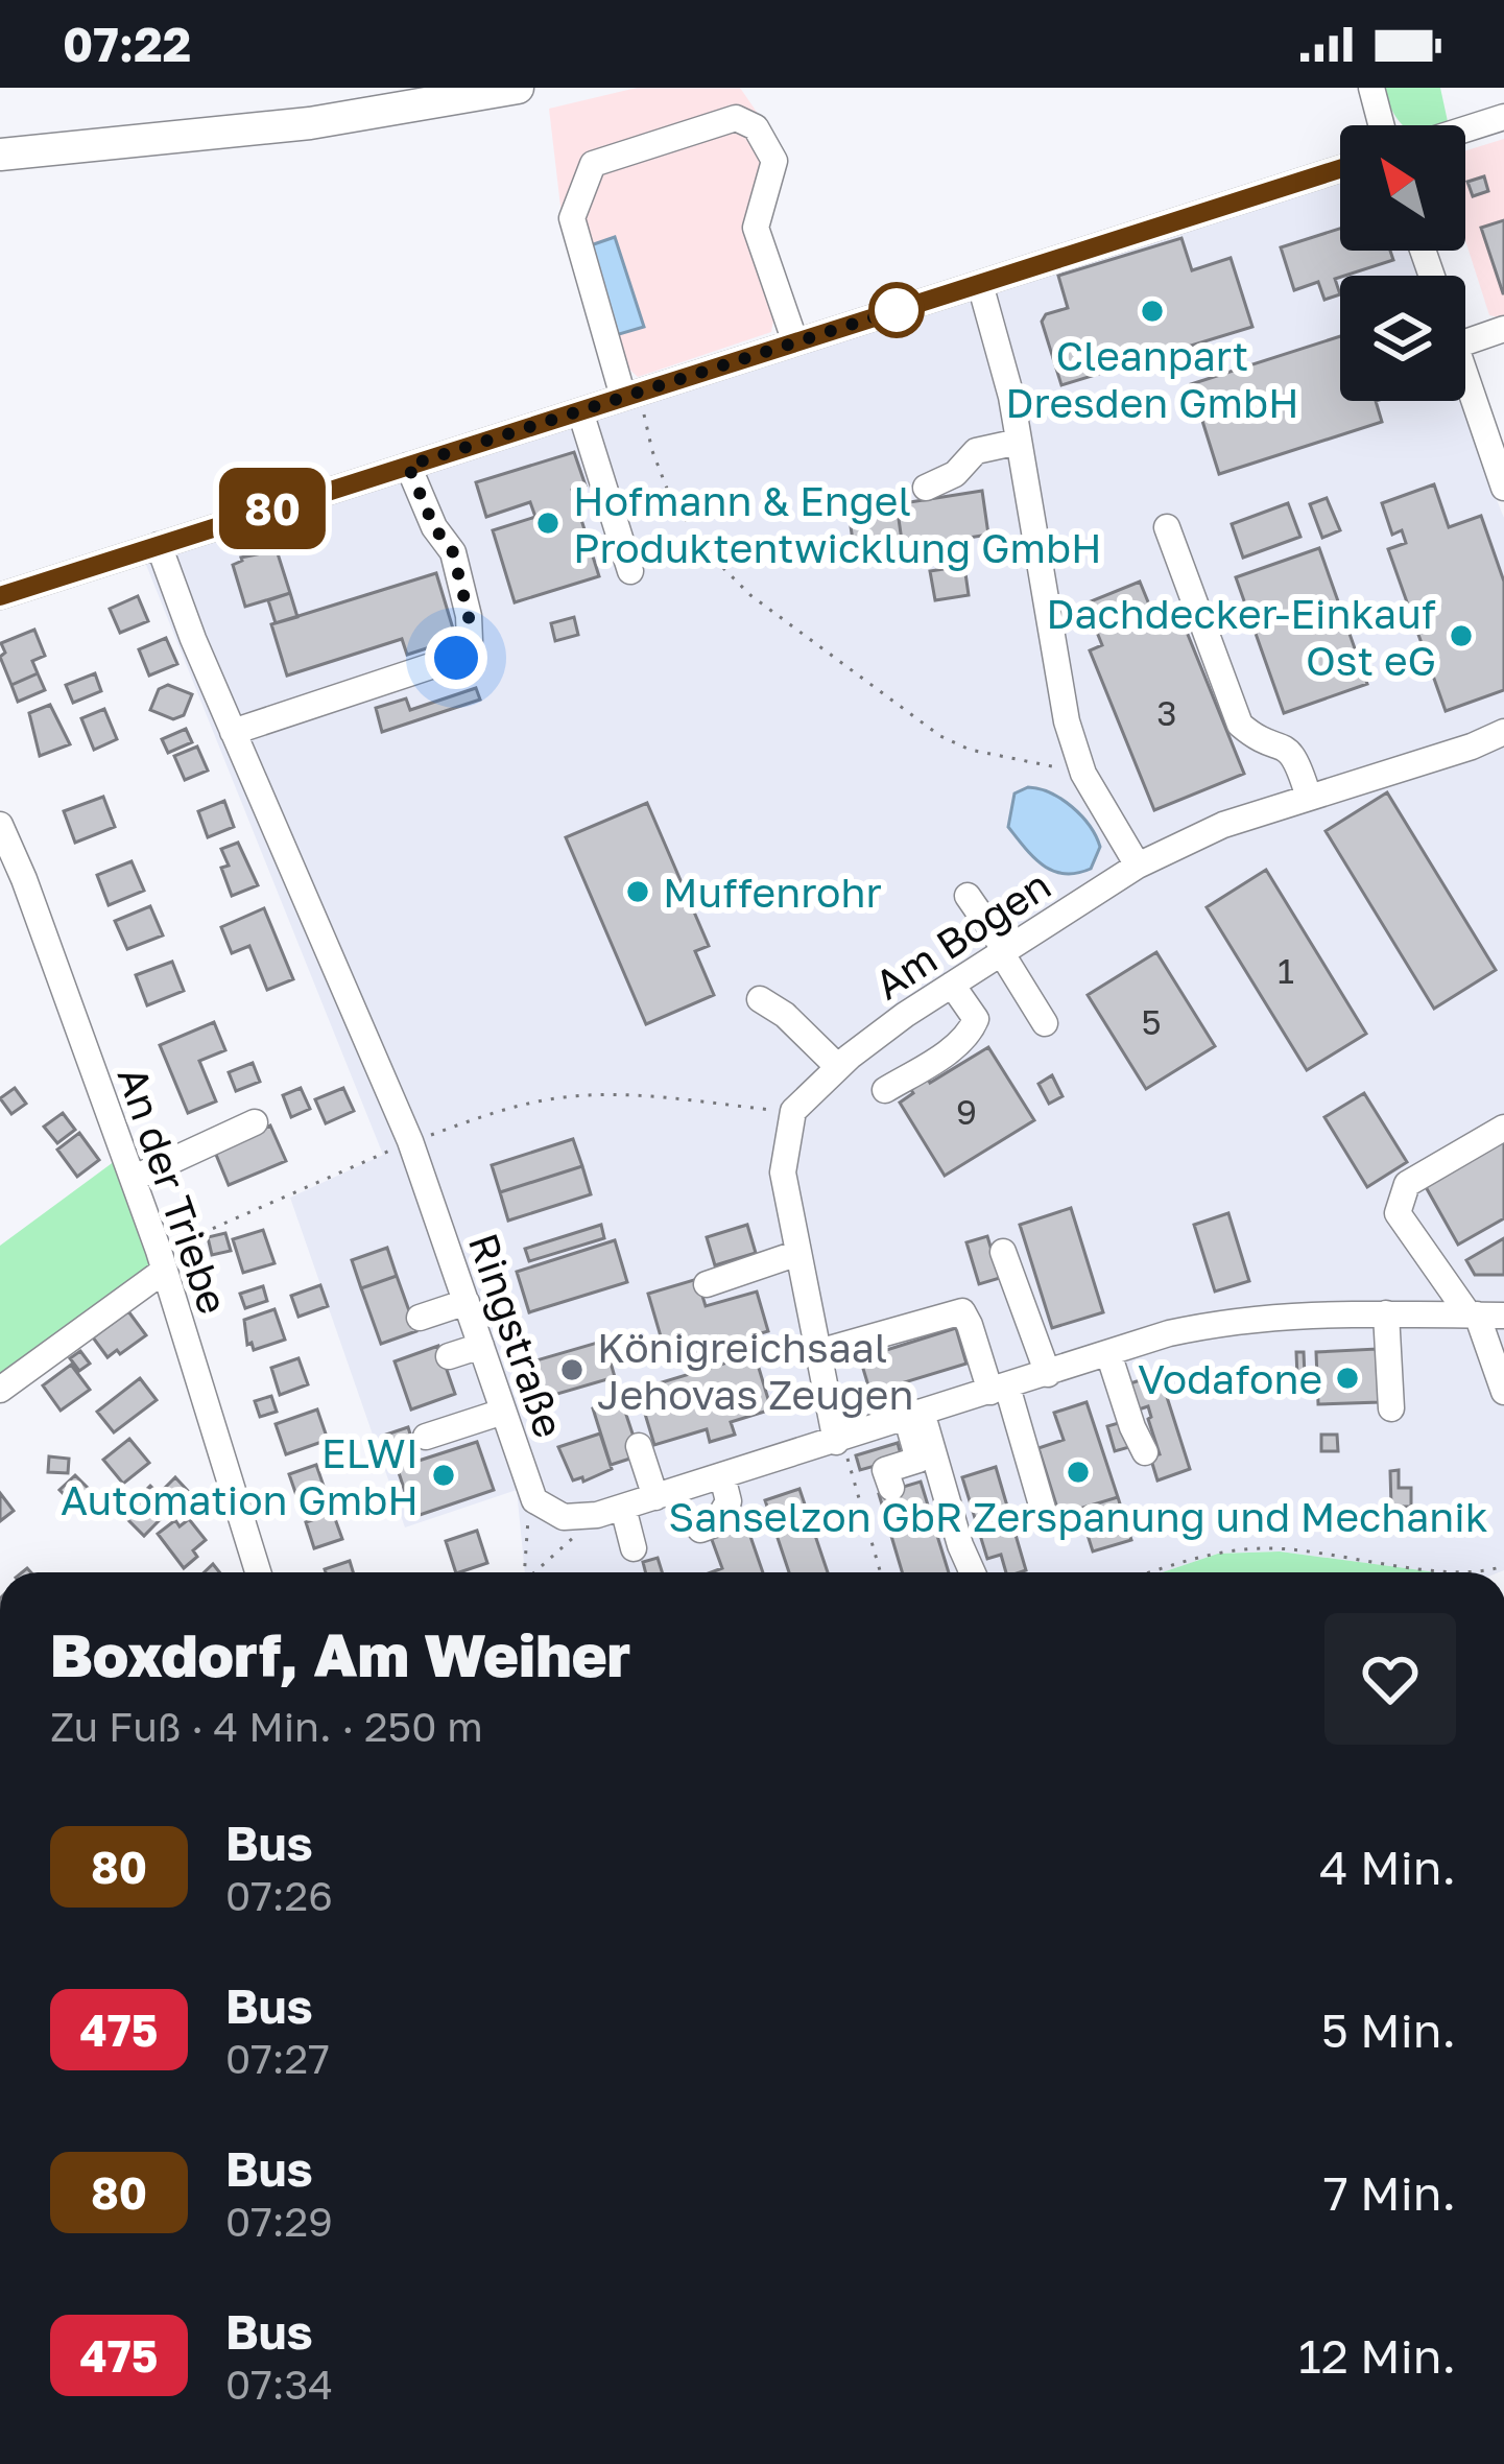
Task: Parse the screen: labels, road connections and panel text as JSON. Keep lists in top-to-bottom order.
{
  "streets": {
    "street": ["Am Bogen", "An der Triebe", "Ringstraße"]
  },
  "places": [
    "Cleanpart Dresden GmbH",
    "Hofmann & Engel Produktentwicklung GmbH",
    "Dachdecker-Einkauf Ost eG",
    "Muffenrohr",
    "Königreichsaal Jehovas Zeugen",
    "Vodafone",
    "Sanselzon GbR Zerspanung und Mechanik",
    "ELWI Automation GmbH"
  ],
  "lines": ["bus line 80"],
  "house_numbers": [
    "3",
    "1",
    "5",
    "9"
  ],
  "north": "top left",
  "page": {
    "status": "07:22",
    "on_map": "80",
    "heading": ["Boxdorf, Am Weiher", "Zu Fuß · 4 Min. · 250 m"],
    "list": [
      {
        "mark": "80",
        "name": "Bus",
        "note": "07:26",
        "value": "4 Min."
      },
      {
        "mark": "475",
        "name": "Bus",
        "note": "07:27",
        "value": "5 Min."
      },
      {
        "mark": "80",
        "name": "Bus",
        "note": "07:29",
        "value": "7 Min."
      },
      {
        "mark": "475",
        "name": "Bus",
        "note": "07:34",
        "value": "12 Min."
      }
    ]
  }
}
